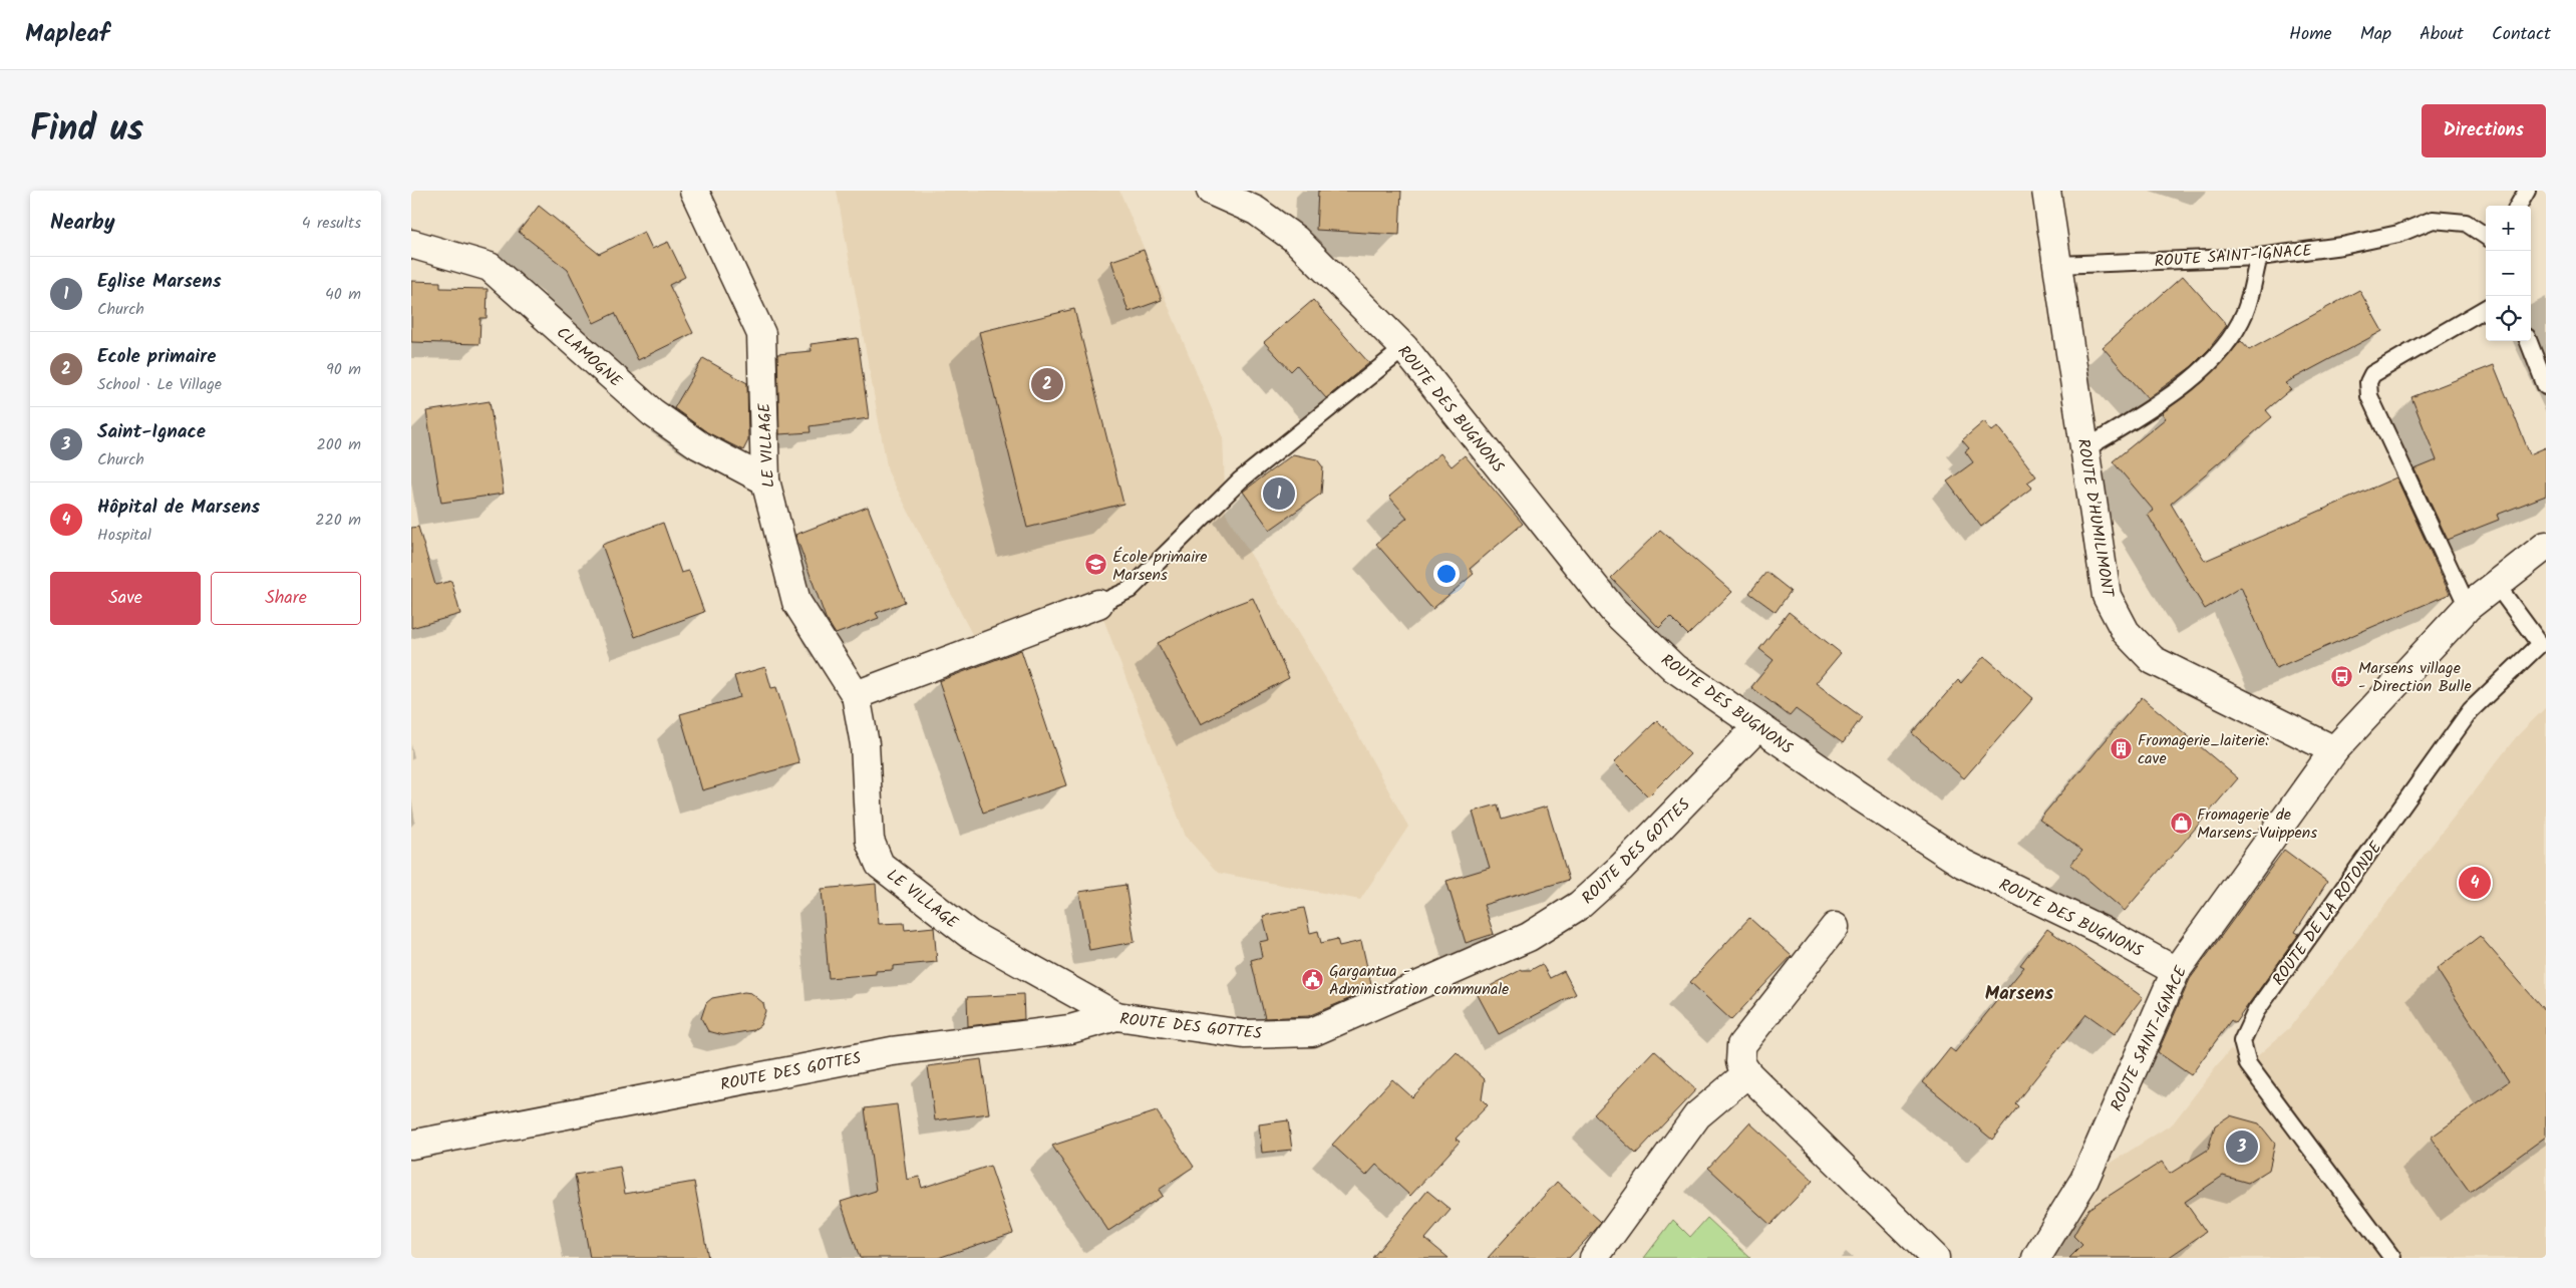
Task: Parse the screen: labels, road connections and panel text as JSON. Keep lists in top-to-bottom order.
{
  "streets": {
    "street": [
      "ROUTE SAINT-IGNACE",
      "CLAMOGNE",
      "ROUTE DES BUGNONS",
      "LE VILLAGE",
      "ROUTE D'HUMILIMONT",
      "ROUTE DES GOTTES"
    ],
    "lane": ["ROUTE DE LA ROTONDE"]
  },
  "crossings": [
    ["ROUTE SAINT-IGNACE", "ROUTE DES BUGNONS"],
    ["ROUTE SAINT-IGNACE", "ROUTE D'HUMILIMONT"],
    ["ROUTE SAINT-IGNACE", "ROUTE DE LA ROTONDE"],
    ["CLAMOGNE", "LE VILLAGE"],
    ["ROUTE DES BUGNONS", "ROUTE DES GOTTES"],
    ["LE VILLAGE", "ROUTE DES GOTTES"]
  ],
  "districts": ["Marsens"],
  "places": {
    "school or university": ["École primaire Marsens"],
    "bus stop": ["Marsens village - Direction Bulle"],
    "building": ["Fromagerie_laiterie: cave"],
    "shop": ["Fromagerie de Marsens-Vuippens"],
    "public building": ["Gargantua - Administration communale"]
  },
  "page": {
    "header": "Mapleaf",
    "nav": [
      "Home",
      "Map",
      "About",
      "Contact"
    ],
    "title": "Find us",
    "buttons": [
      "Directions",
      ["Save", "Share"]
    ],
    "heading": ["Nearby", "4 results"],
    "map_buttons": ["+", "−"],
    "list": [
      {
        "mark": "1",
        "name": "Eglise Marsens",
        "note": "Church",
        "value": "40 m"
      },
      {
        "mark": "2",
        "name": "Ecole primaire",
        "note": "School · Le Village",
        "value": "90 m"
      },
      {
        "mark": "3",
        "name": "Saint-Ignace",
        "note": "Church",
        "value": "200 m"
      },
      {
        "mark": "4",
        "name": "Hôpital de Marsens",
        "note": "Hospital",
        "value": "220 m"
      }
    ],
    "pins": [
      "2",
      "1",
      "4",
      "3"
    ]
  }
}
